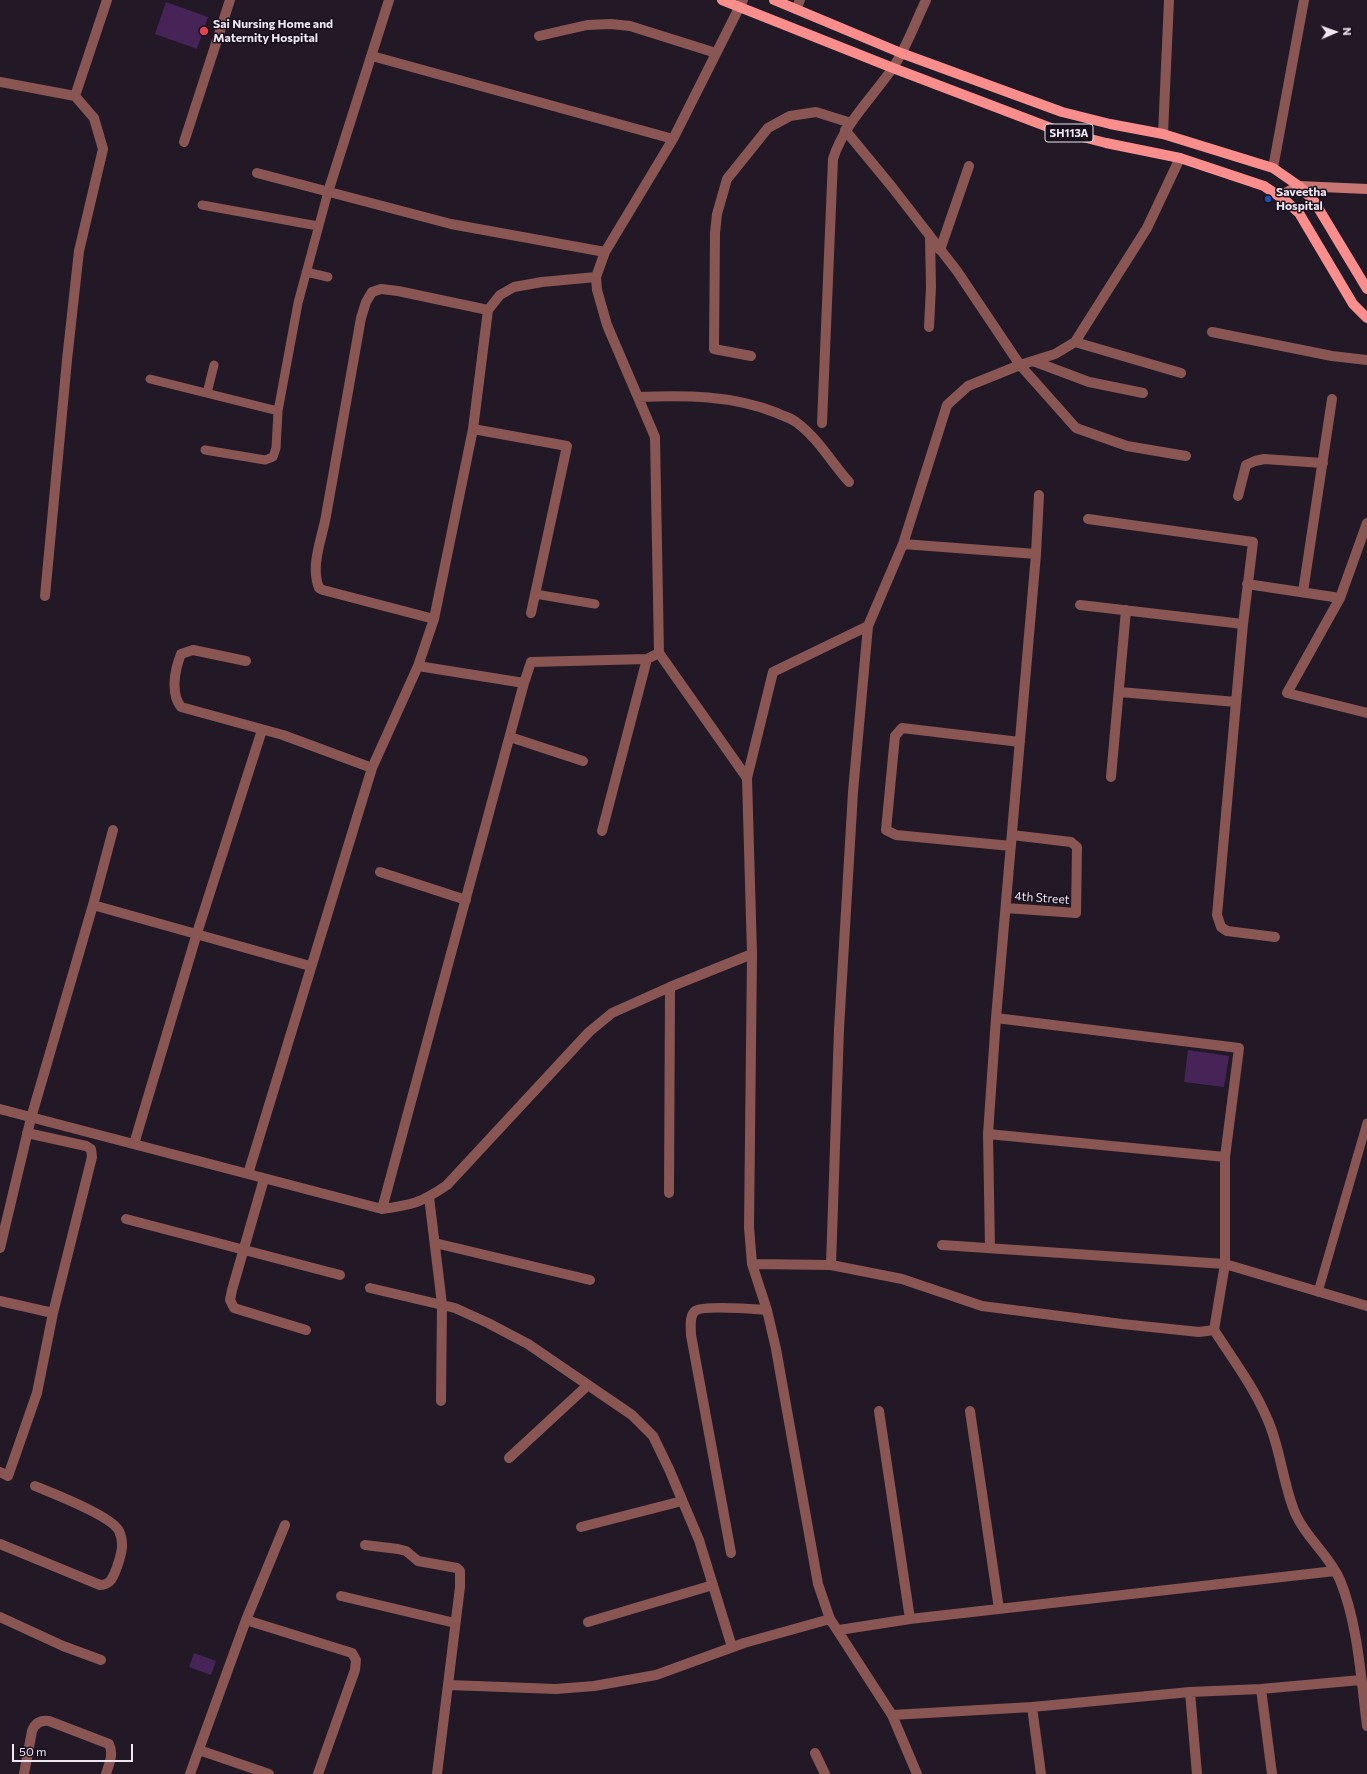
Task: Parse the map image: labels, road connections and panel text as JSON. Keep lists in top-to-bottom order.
{
  "streets": {
    "main road": ["SH113A"],
    "street": ["4th Street"]
  },
  "places": ["Sai Nursing Home and Maternity Hospital", "Saveetha Hospital"],
  "scale_bar": "50 m",
  "north": "right"
}
